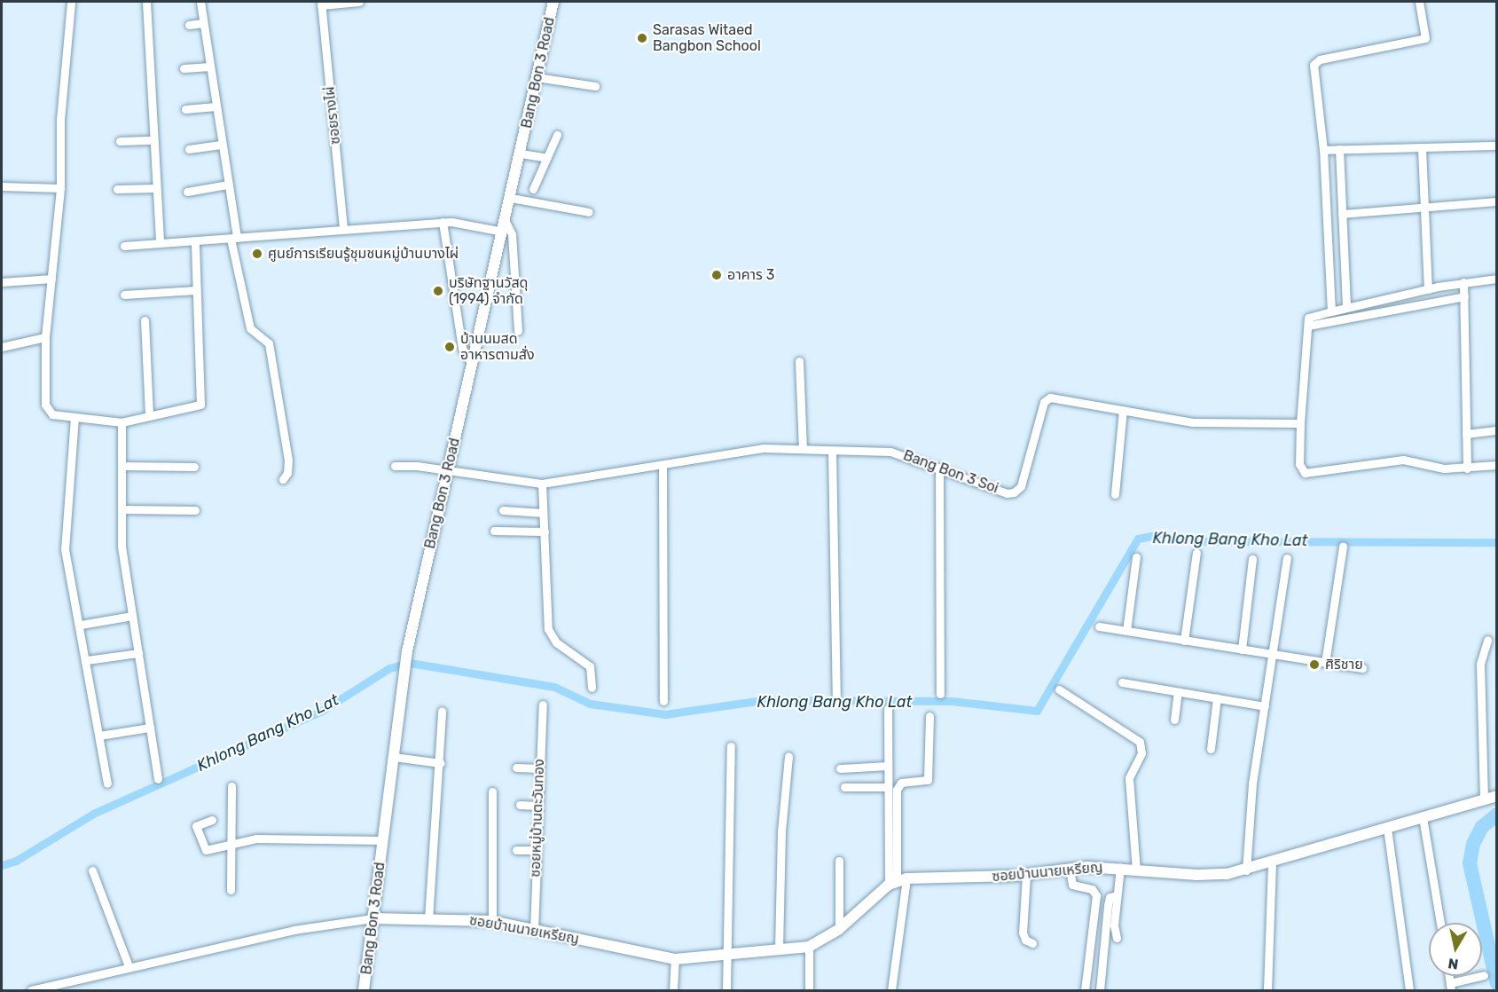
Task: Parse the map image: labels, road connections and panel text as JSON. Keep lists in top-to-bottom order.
{
  "streets": {
    "street": [
      "Bang Bon 3 Road",
      "ซอยรางไผ่",
      "Bang Bon 3 Soi",
      "ซอยหมู่บ้านตะวันทอง",
      "ซอยบ้านนายเหรียญ"
    ]
  },
  "crossings": [
    ["Bang Bon 3 Road", "Bang Bon 3 Soi"],
    ["Bang Bon 3 Road", "ซอยบ้านนายเหรียญ"],
    ["ซอยหมู่บ้านตะวันทอง", "ซอยบ้านนายเหรียญ"]
  ],
  "water": ["Khlong Bang Kho Lat"],
  "places": [
    "Sarasas Witaed Bangbon School",
    "ศูนย์การเรียนรู้ชุมชนหมู่บ้านบางไผ่",
    "อาคาร 3",
    "บริษัทฐานวัสดุ (1994) จำกัด",
    "บ้านนมสด อาหารตามสั่ง",
    "ศิริชาย"
  ],
  "north": "bottom"
}
